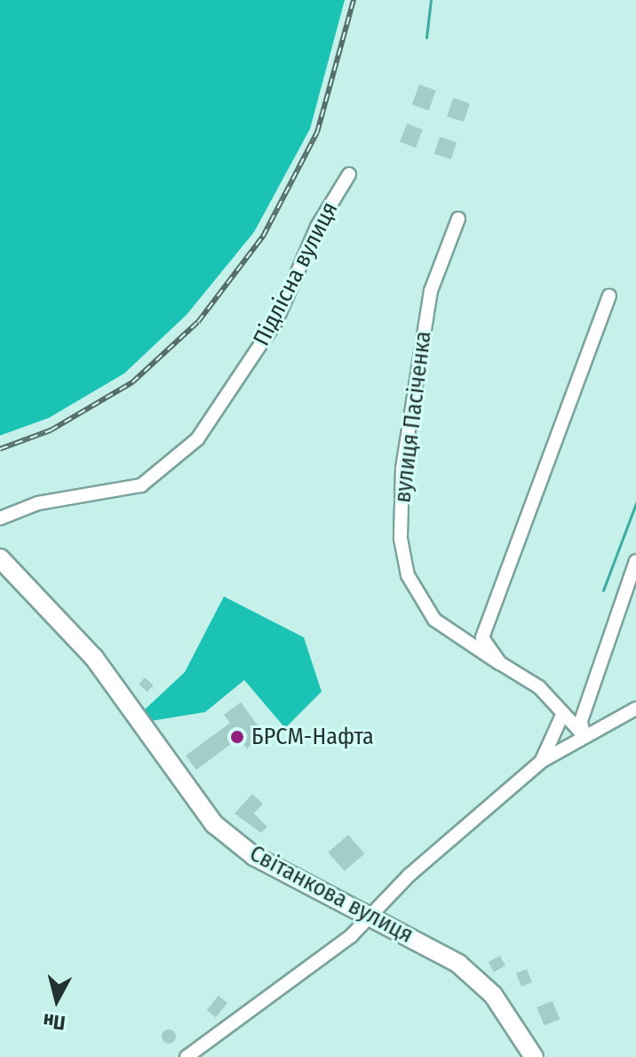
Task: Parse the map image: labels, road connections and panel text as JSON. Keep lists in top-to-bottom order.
{
  "streets": {
    "main road": ["Світанкова вулиця"],
    "street": ["Підлісна вулиця", "вулиця Пасіченка"]
  },
  "places": ["БРСМ-Нафта"],
  "north": "bottom"
}
